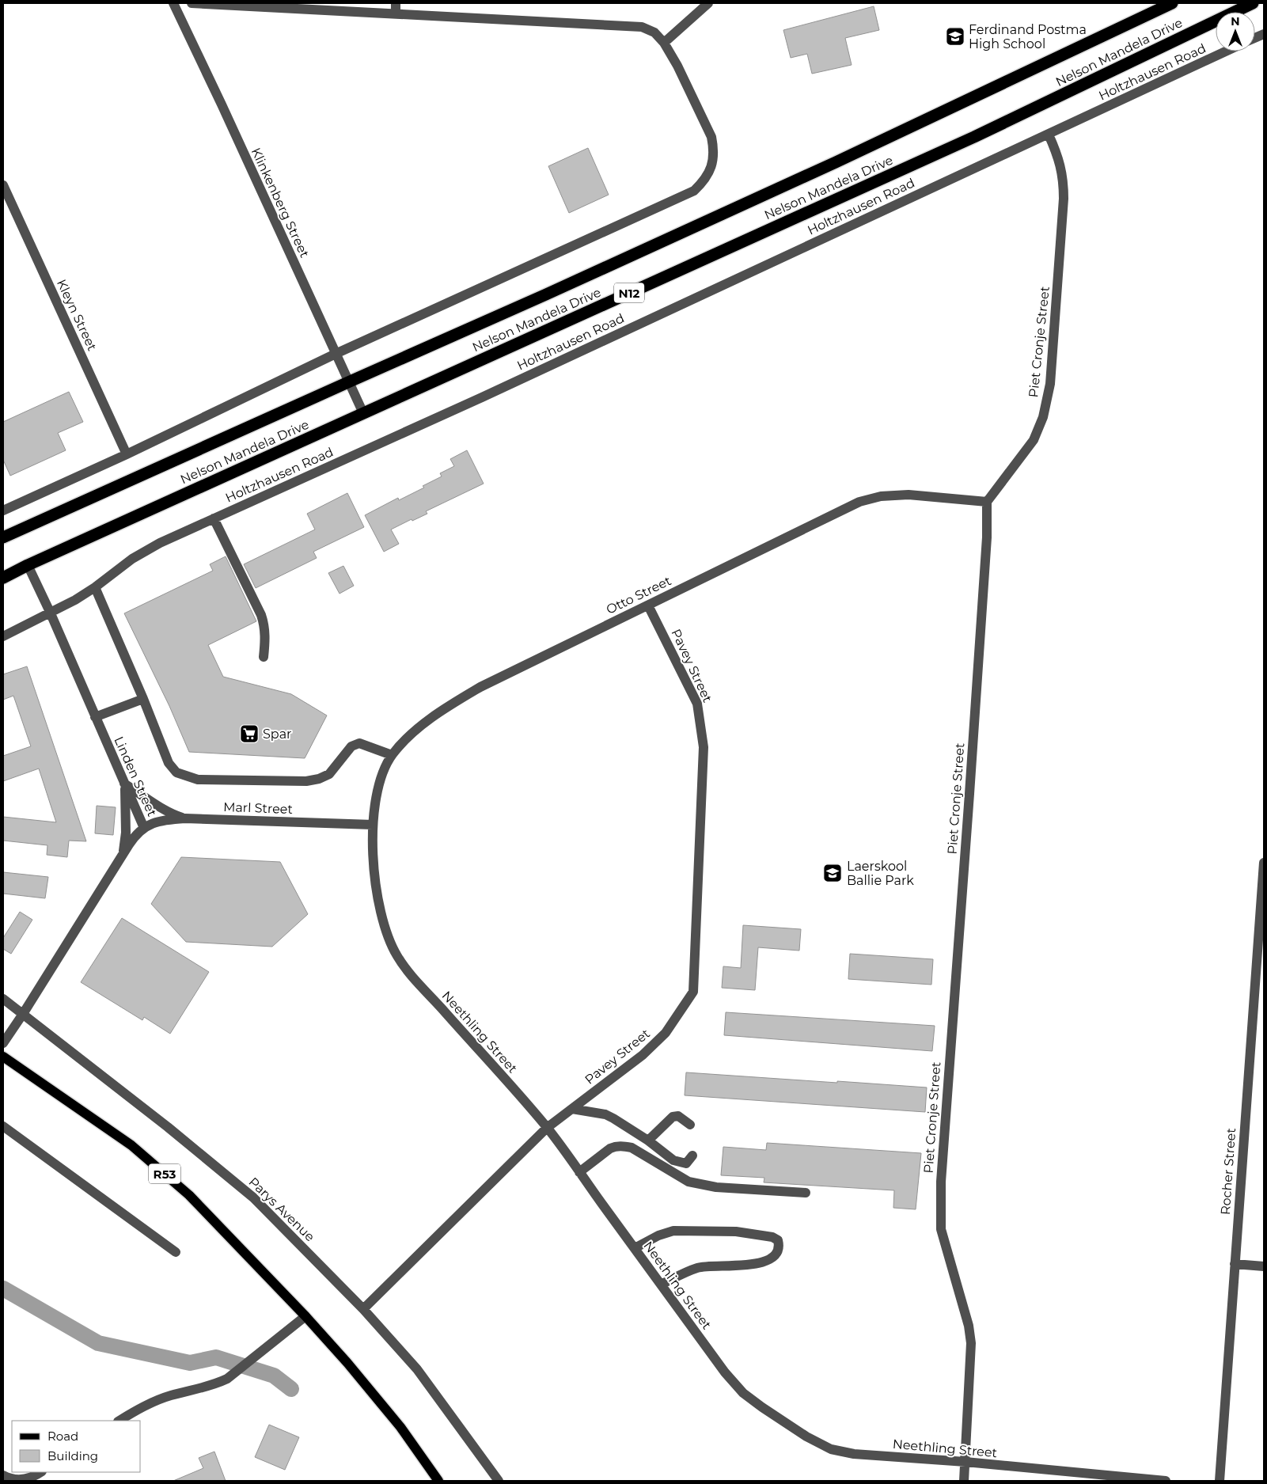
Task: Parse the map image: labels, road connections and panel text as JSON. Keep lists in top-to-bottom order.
{
  "streets": {
    "highway": ["Nelson Mandela Drive", "N12"],
    "main road": ["R53"],
    "street": [
      "Holtzhausen Road",
      "Klinkenberg Street",
      "Kleyn Street",
      "Piet Cronje Street",
      "Otto Street",
      "Pavey Street",
      "Linden Street",
      "Marl Street",
      "Neethling Street",
      "Rocher Street",
      "Parys Avenue"
    ]
  },
  "crossings": [
    ["Nelson Mandela Drive", "Klinkenberg Street"],
    ["Nelson Mandela Drive", "Linden Street"],
    ["Holtzhausen Road", "Piet Cronje Street"],
    ["Holtzhausen Road", "Linden Street"],
    ["Piet Cronje Street", "Otto Street"],
    ["Piet Cronje Street", "Neethling Street"],
    ["Otto Street", "Pavey Street"],
    ["Otto Street", "Marl Street"],
    ["Otto Street", "Neethling Street"],
    ["Pavey Street", "Neethling Street"],
    ["Pavey Street", "Parys Avenue"],
    ["Linden Street", "Marl Street"],
    ["Linden Street", "Parys Avenue"],
    ["Marl Street", "Neethling Street"]
  ],
  "places": {
    "school or university": ["Ferdinand Postma High School", "Laerskool Ballie Park"],
    "supermarket": ["Spar"]
  },
  "legend": ["Road", "Building"],
  "north": "top"
}
